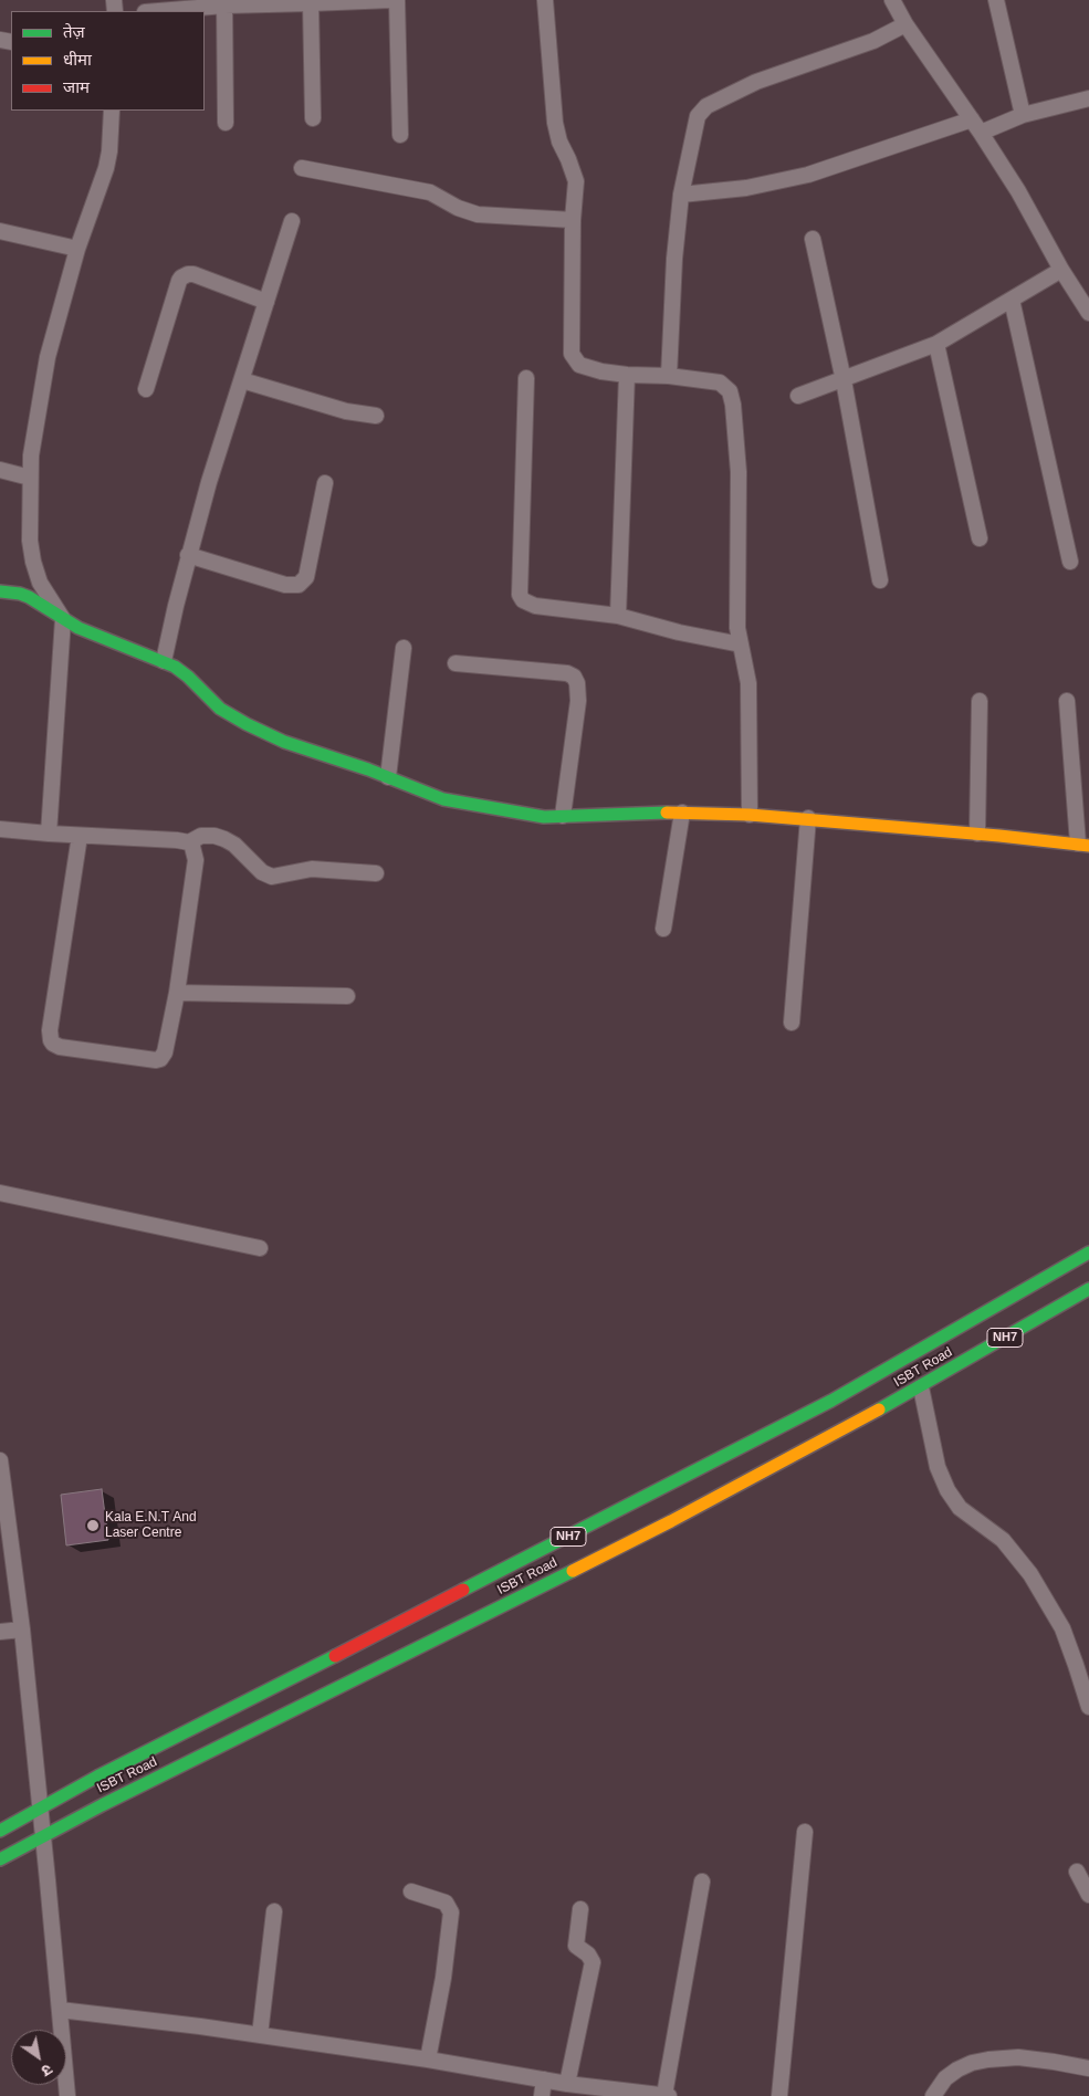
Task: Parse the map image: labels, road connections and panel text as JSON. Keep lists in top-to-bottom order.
{
  "streets": {
    "main road": ["NH7", "ISBT Road"]
  },
  "places": ["Kala E.N.T And Laser Centre"],
  "legend": ["तेज़", "धीमा", "जाम"],
  "north": "bottom right"
}
